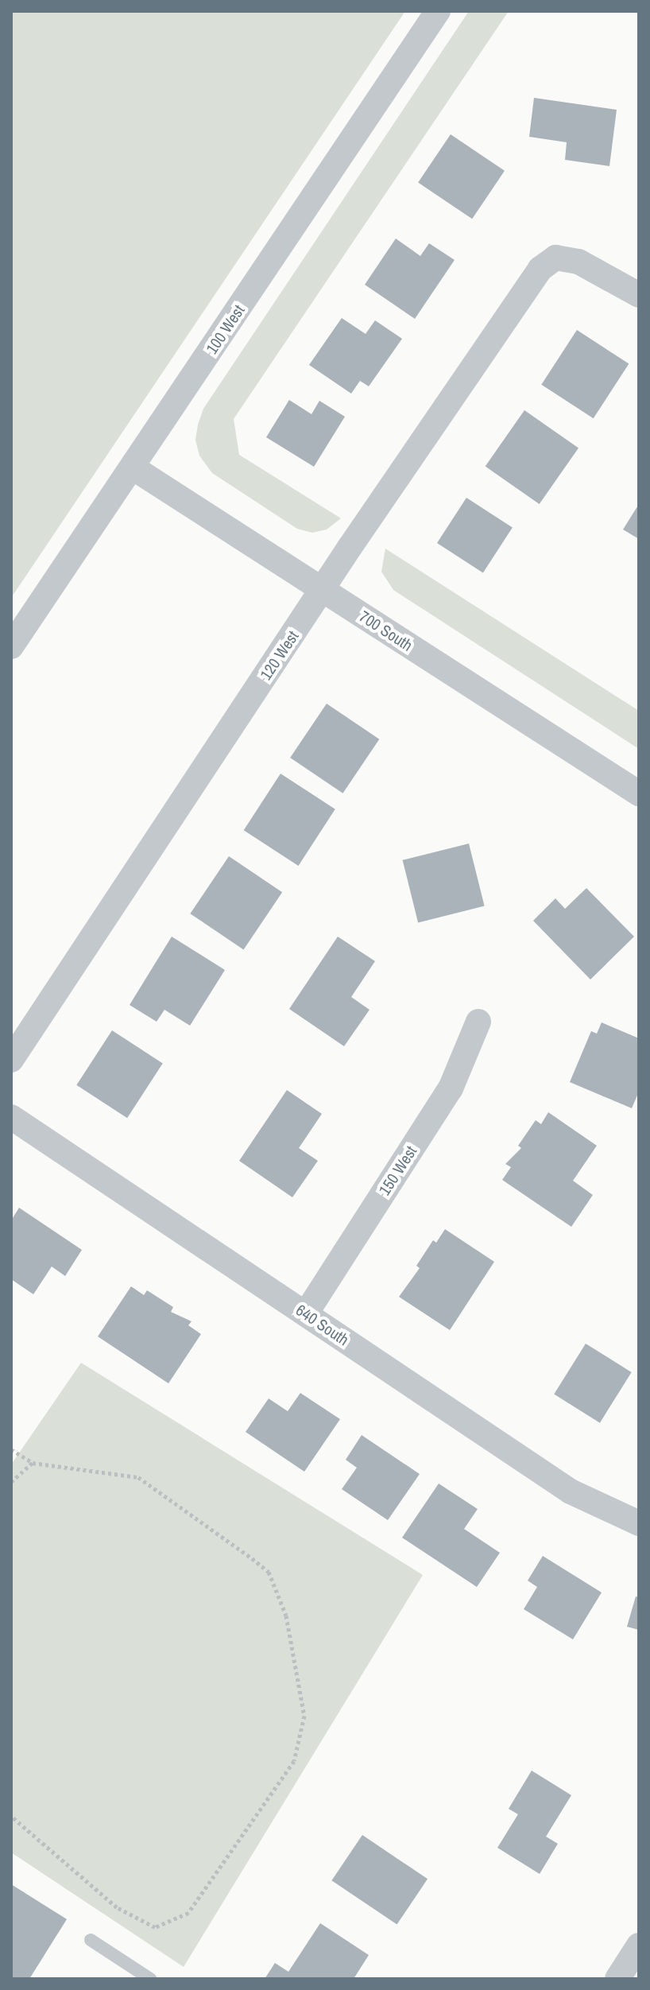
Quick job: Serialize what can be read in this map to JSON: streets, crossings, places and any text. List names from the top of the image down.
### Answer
{
  "streets": {
    "street": [
      "100 West",
      "700 South",
      "120 West",
      "150 West",
      "640 South"
    ]
  },
  "crossings": [
    ["100 West", "700 South"],
    ["700 South", "120 West"],
    ["150 West", "640 South"]
  ]
}
